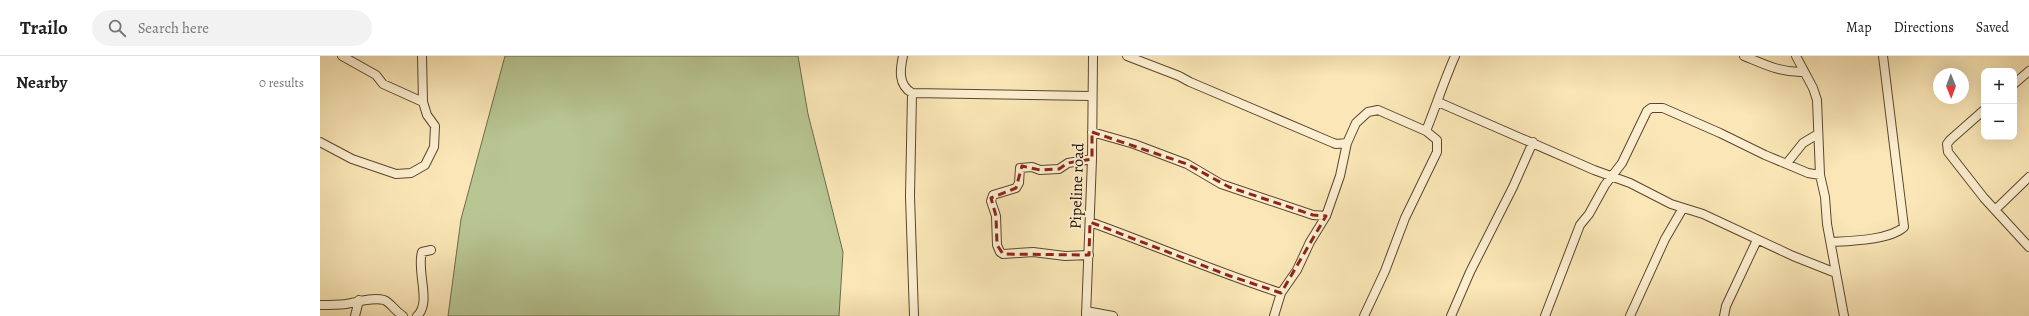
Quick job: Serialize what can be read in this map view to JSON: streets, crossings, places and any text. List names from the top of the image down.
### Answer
{
  "streets": {
    "street": ["Pipeline road"]
  },
  "north": "bottom",
  "page": {
    "header": "Trailo",
    "search": "Search here",
    "nav": ["Map", "Directions", "Saved"],
    "heading": ["Nearby", "0 results"],
    "map_buttons": ["+", "−"]
  }
}
